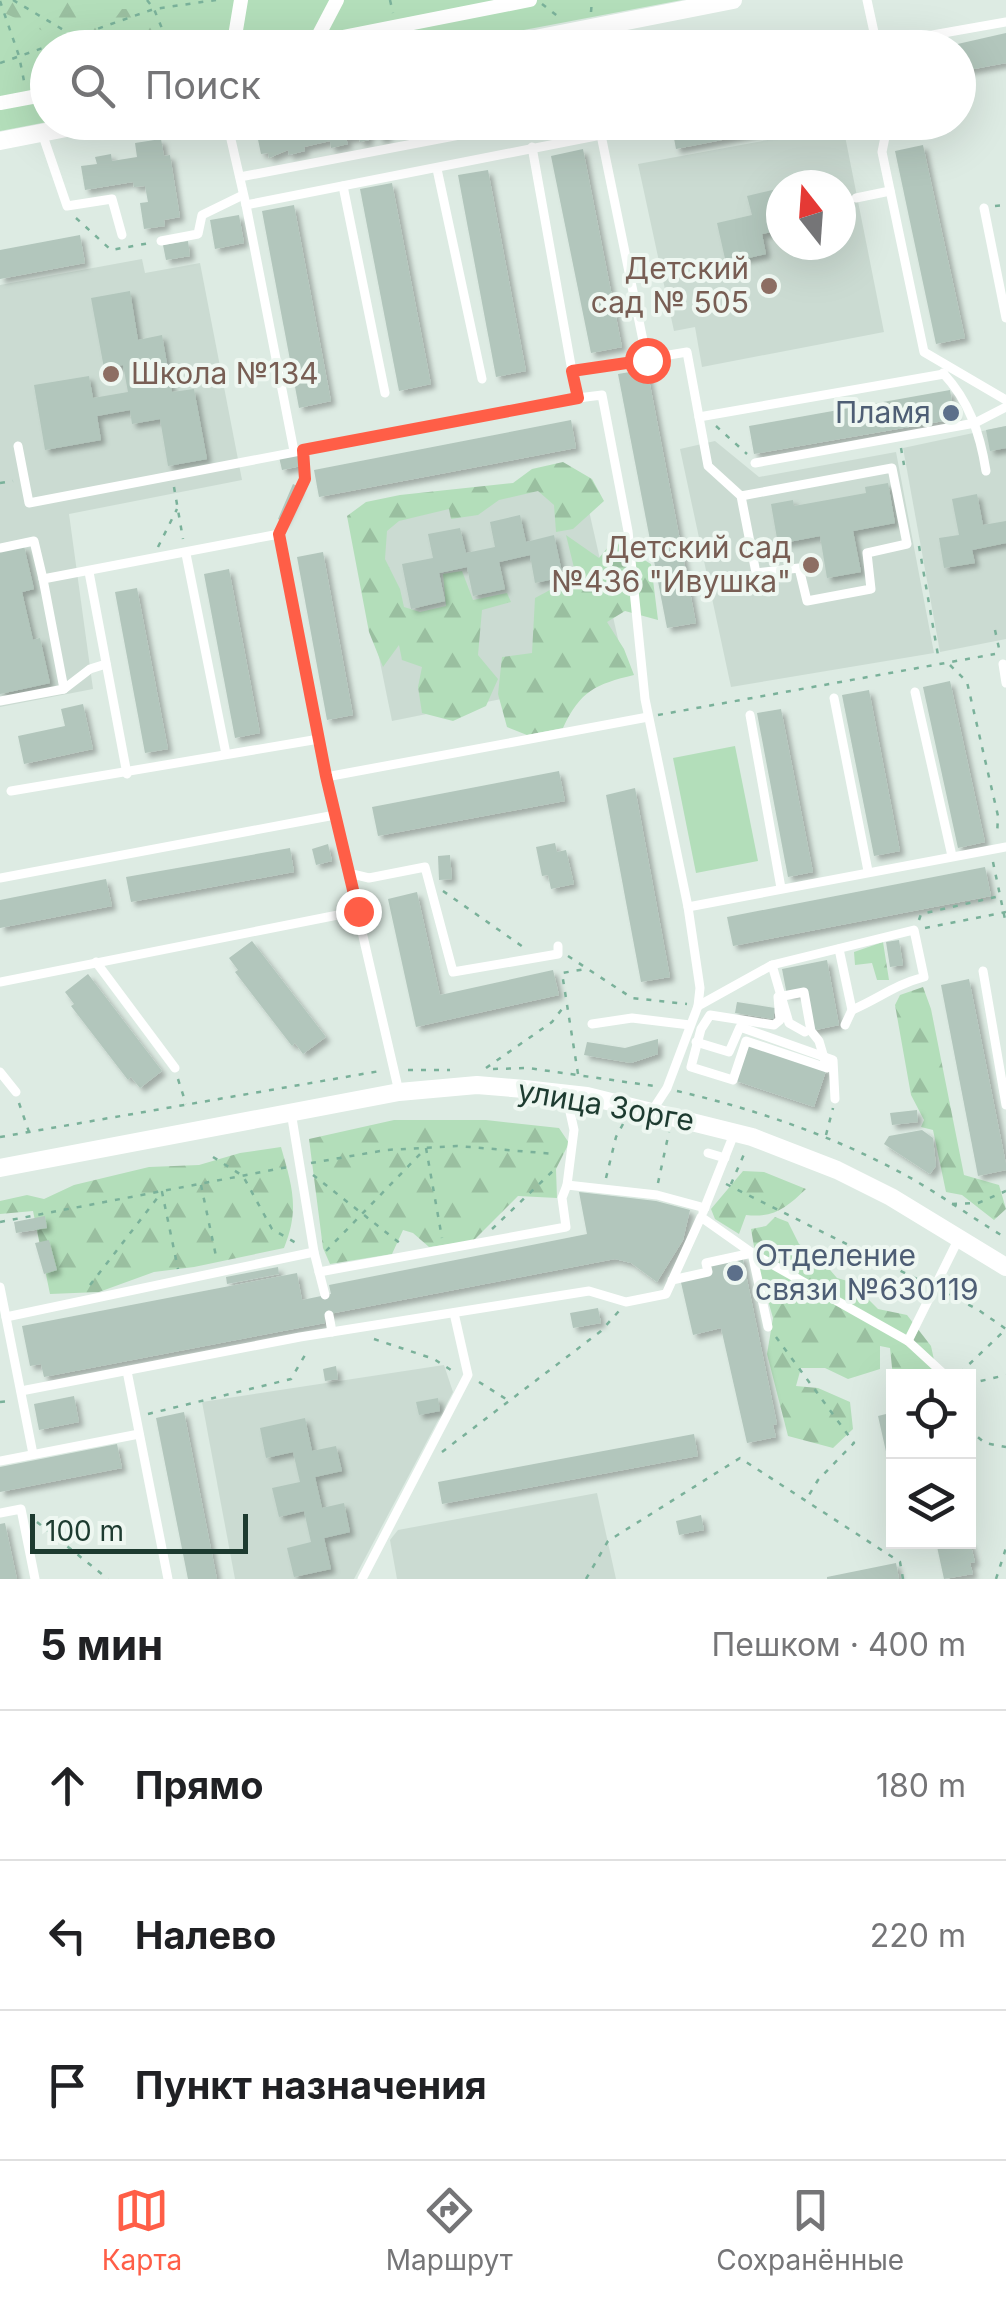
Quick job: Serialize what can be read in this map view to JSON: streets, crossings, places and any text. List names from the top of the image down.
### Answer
{
  "streets": {
    "street": ["улица Зорге"]
  },
  "places": [
    "Детский сад № 505",
    "Школа №134",
    "Пламя",
    "Детский сад №436 \"Ивушка\"",
    "Отделение связи №630119"
  ],
  "scale_bar": "100 m",
  "north": "top",
  "page": {
    "search": "Поиск",
    "scale": "100 m",
    "heading": ["5 мин", "Пешком · 400 m"],
    "list": [
      ["Прямо", "180 m"],
      ["Налево", "220 m"],
      "Пункт назначения"
    ],
    "nav": ["Карта", "Маршрут", "Сохранённые"]
  }
}
